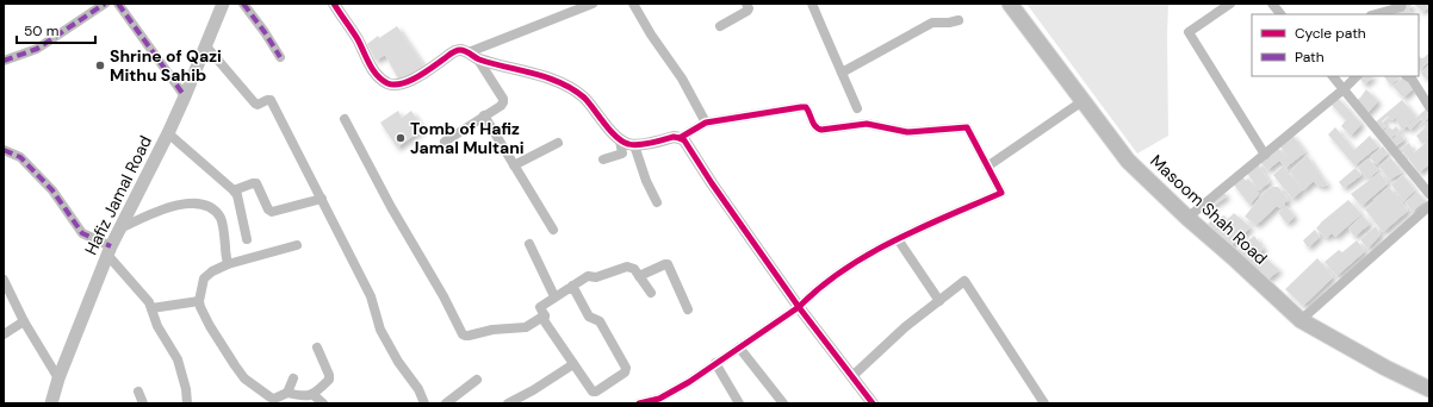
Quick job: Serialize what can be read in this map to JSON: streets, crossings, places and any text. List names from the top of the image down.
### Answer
{
  "streets": {
    "main road": ["Hafiz Jamal Road", "Masoom Shah Road"]
  },
  "places": ["Shrine of Qazi Mithu Sahib", "Tomb of Hafiz Jamal Multani"],
  "legend": ["Cycle path", "Path"],
  "scale_bar": "50 m"
}
